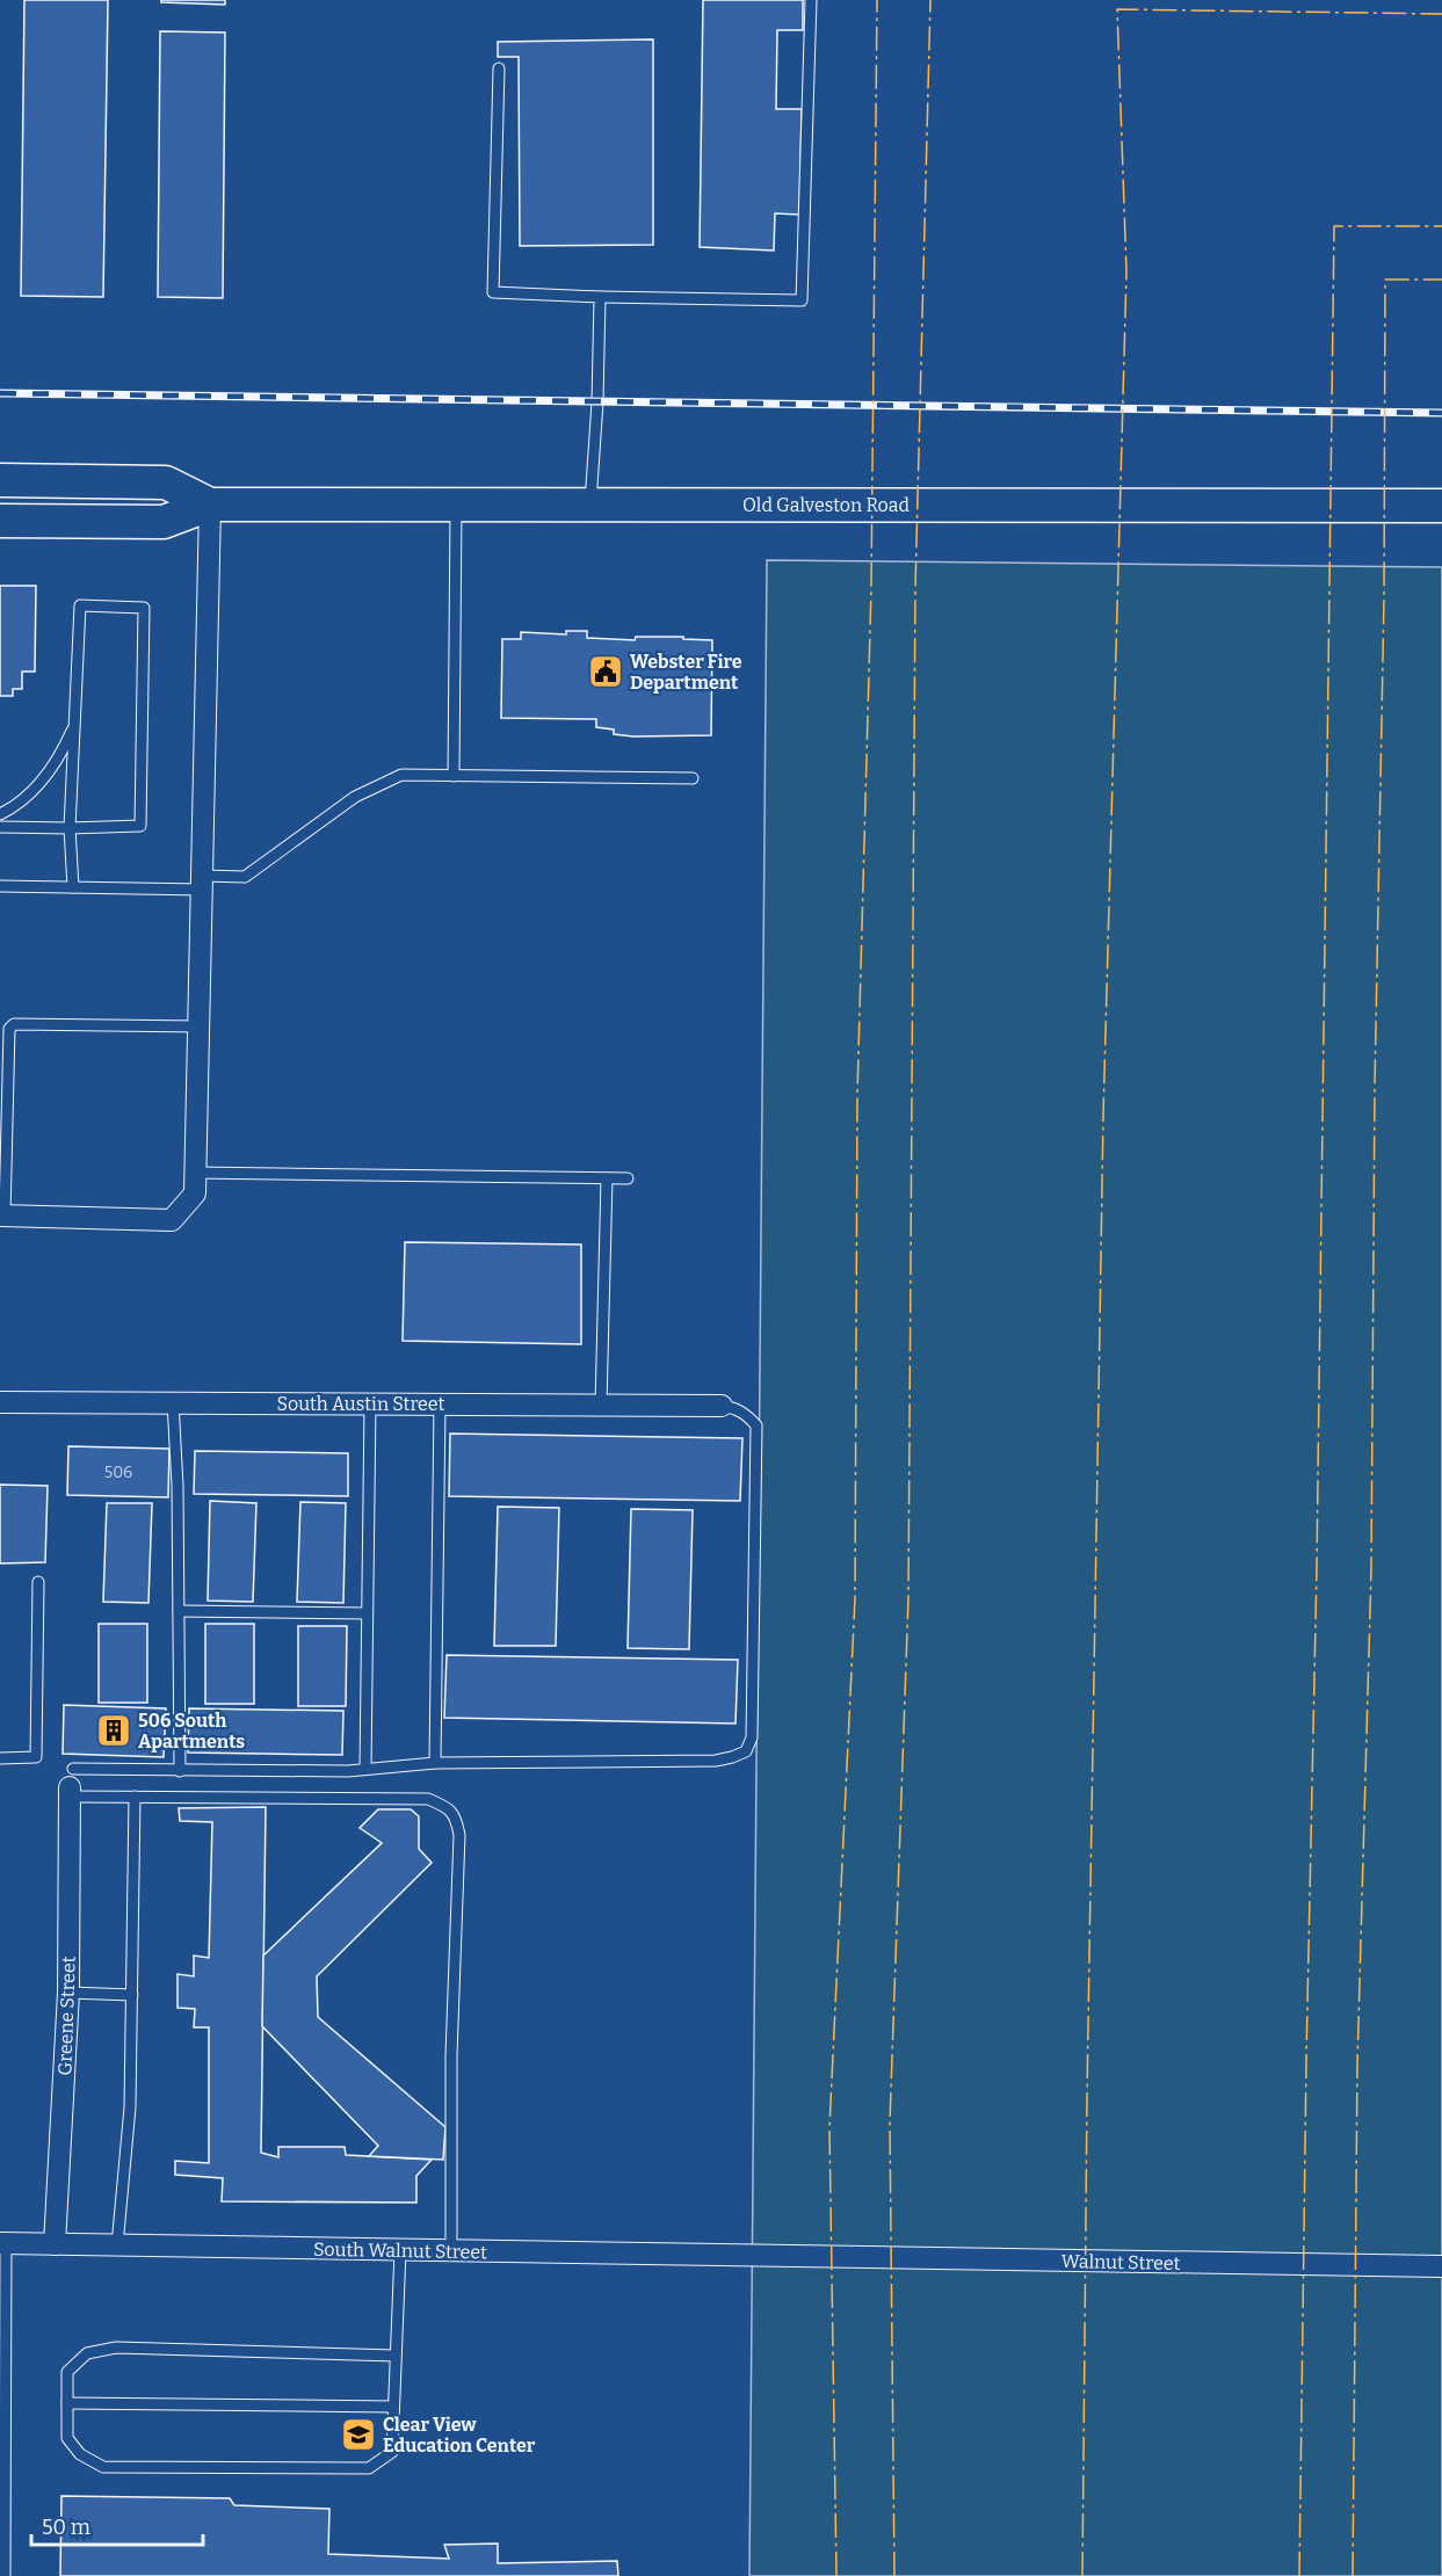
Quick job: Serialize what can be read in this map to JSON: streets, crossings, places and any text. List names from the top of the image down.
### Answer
{
  "streets": {
    "main road": ["Old Galveston Road"],
    "street": [
      "South Austin Street",
      "Greene Street",
      "South Walnut Street",
      "Walnut Street"
    ]
  },
  "crossings": [
    ["Greene Street", "South Walnut Street"],
    ["South Walnut Street", "Walnut Street"]
  ],
  "places": {
    "public building": ["Webster Fire Department"],
    "building": ["506 South Apartments"],
    "school or university": ["Clear View Education Center"]
  },
  "house_numbers": ["506"],
  "scale_bar": "50 m"
}
